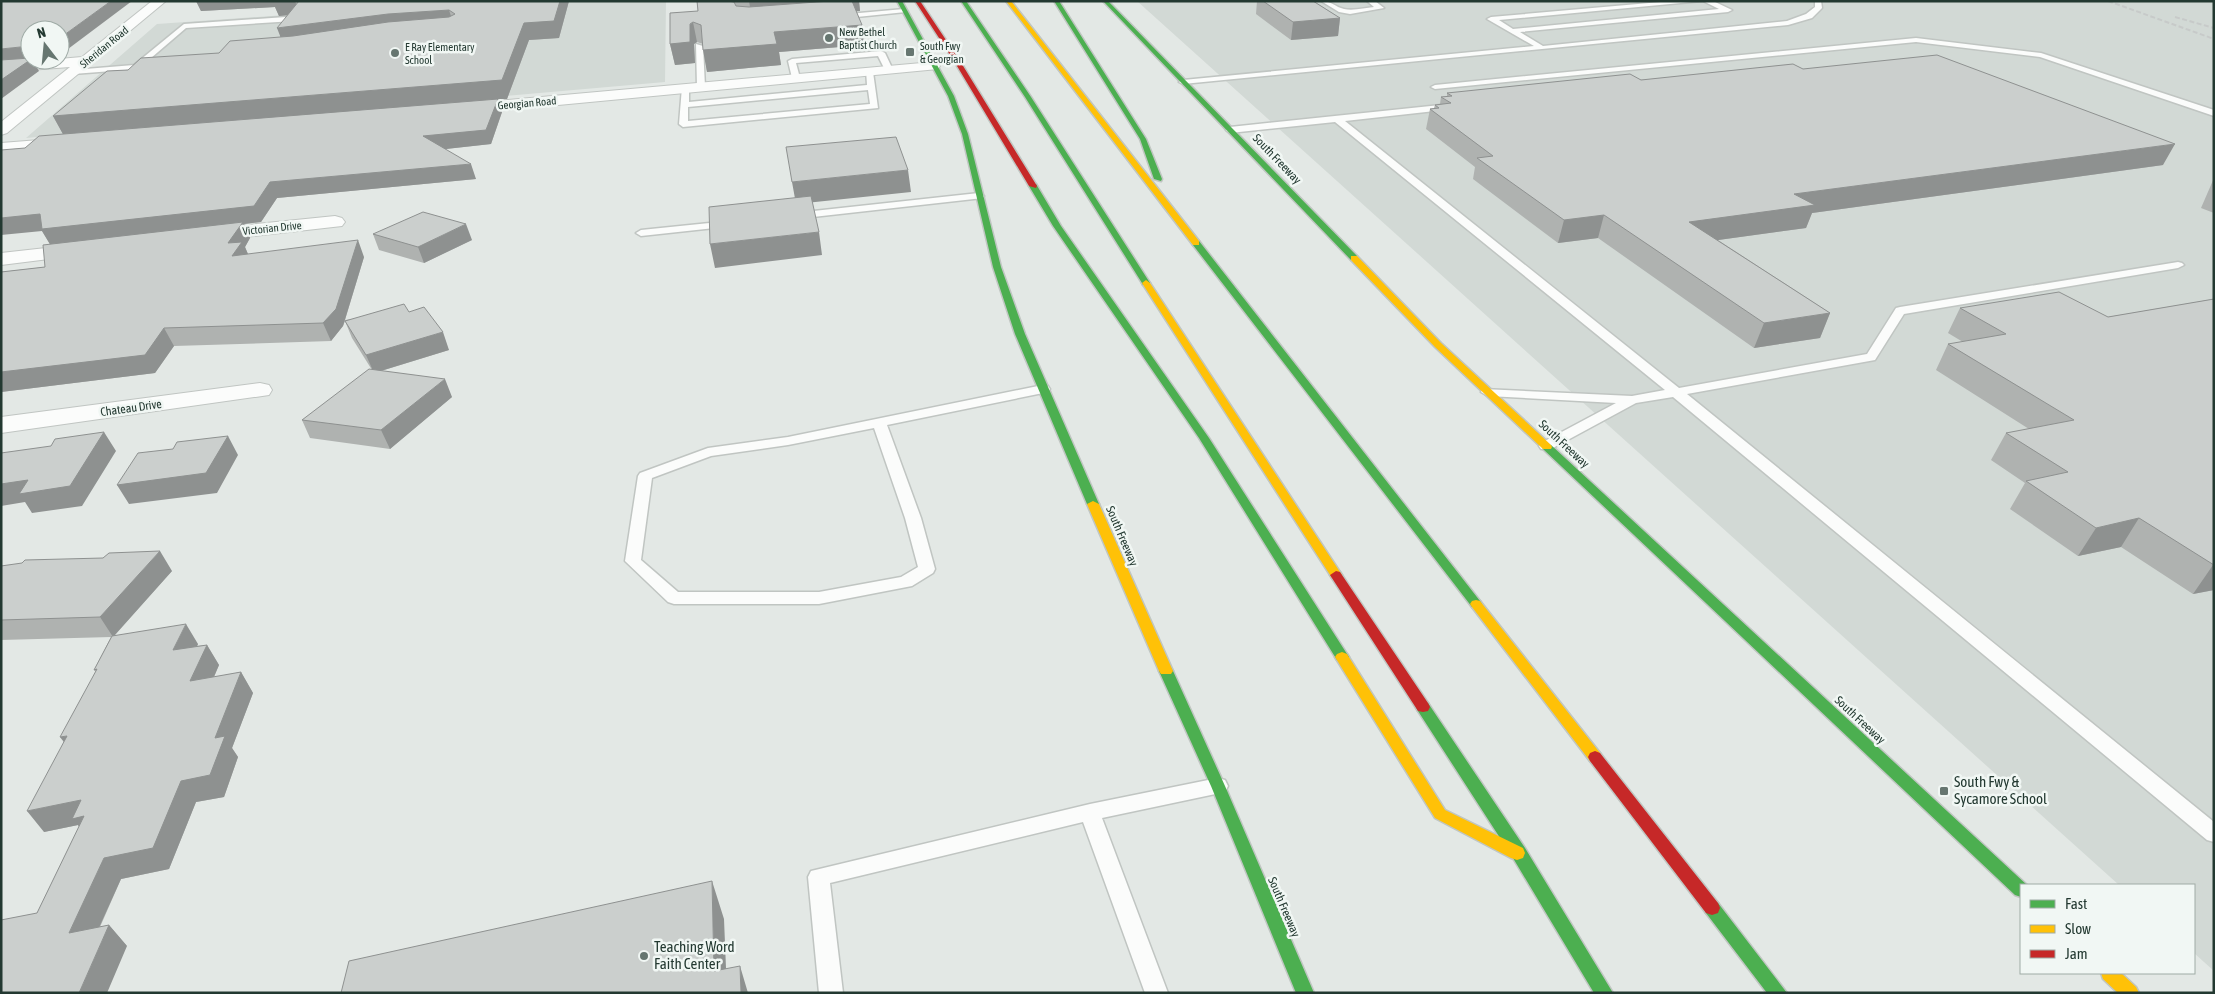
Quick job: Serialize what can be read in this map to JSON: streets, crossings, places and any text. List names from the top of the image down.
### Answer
{
  "streets": {
    "main road": ["South Freeway"],
    "street": [
      "Sheridan Road",
      "Georgian Road",
      "Victorian Drive",
      "Chateau Drive"
    ]
  },
  "crossings": [
    ["Georgian Road", "South Freeway"]
  ],
  "places": {
    "other": ["New Bethel Baptist Church", "E Ray Elementary School", "Teaching Word Faith Center"],
    "transit": ["South Fwy & Georgian", "South Fwy & Sycamore School"]
  },
  "legend": ["Fast", "Slow", "Jam"],
  "north": "top"
}
